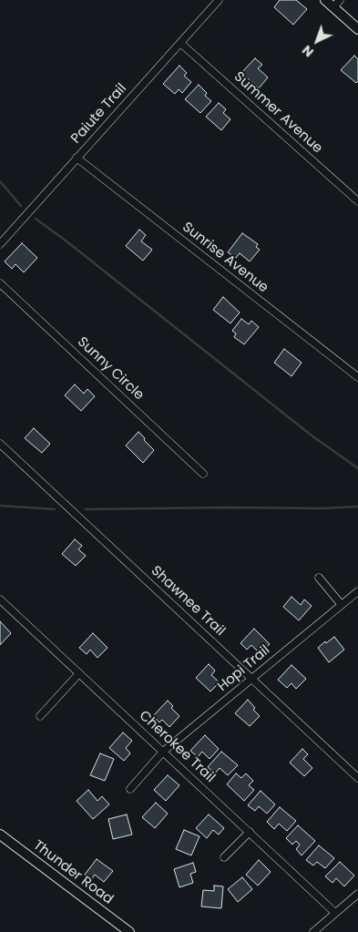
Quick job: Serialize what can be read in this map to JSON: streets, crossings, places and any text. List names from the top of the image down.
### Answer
{
  "streets": {
    "street": [
      "Summer Avenue",
      "Paiute Trail",
      "Sunrise Avenue",
      "Sunny Circle",
      "Shawnee Trail",
      "Hopi Trail",
      "Cherokee Trail",
      "Thunder Road"
    ]
  },
  "crossings": [
    ["Summer Avenue", "Paiute Trail"],
    ["Paiute Trail", "Sunrise Avenue"],
    ["Shawnee Trail", "Hopi Trail"],
    ["Hopi Trail", "Cherokee Trail"]
  ],
  "north": "bottom left"
}
